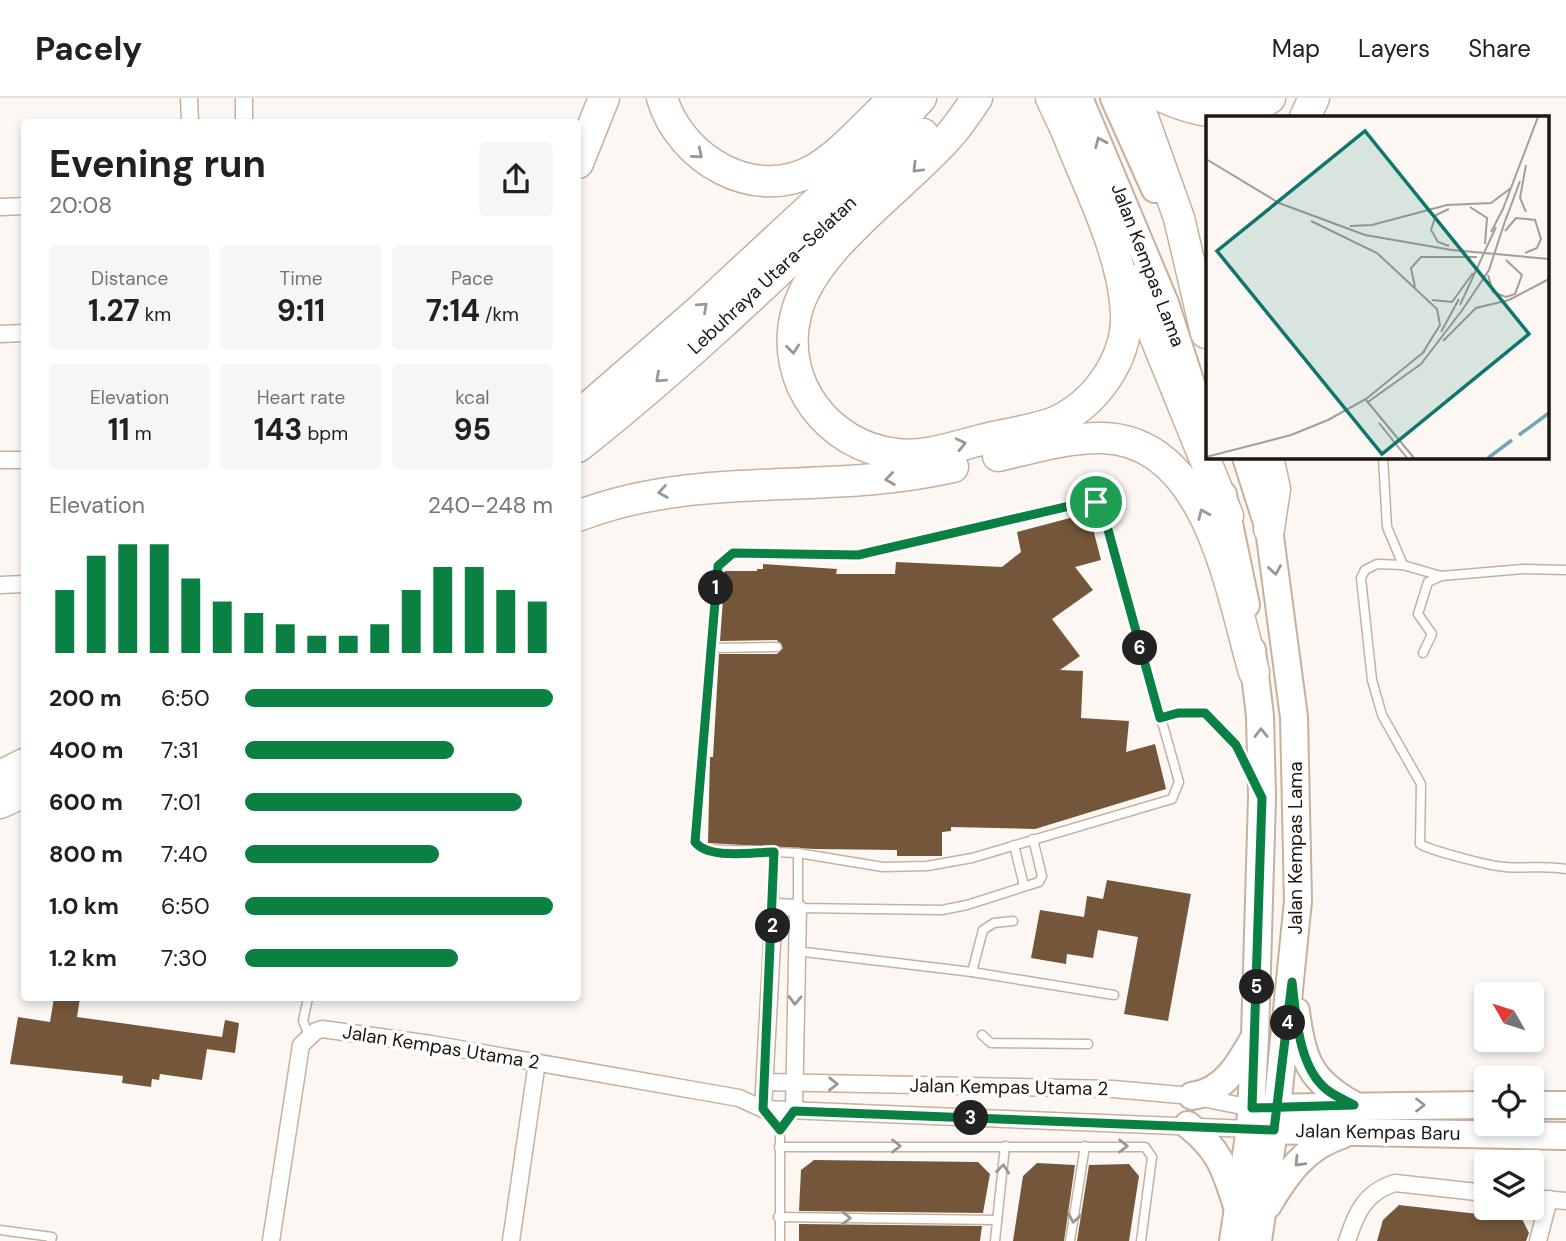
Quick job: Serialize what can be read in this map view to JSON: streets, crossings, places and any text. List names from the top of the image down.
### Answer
{
  "streets": {
    "highway": ["Lebuhraya Utara–Selatan"],
    "main road": ["Jalan Kempas Lama", "Jalan Kempas Baru"],
    "street": ["Jalan Kempas Utama 2"]
  },
  "crossings": [
    ["Jalan Kempas Lama", "Jalan Kempas Utama 2"],
    ["Jalan Kempas Lama", "Jalan Kempas Baru"],
    ["Jalan Kempas Utama 2", "Jalan Kempas Baru"]
  ],
  "north": "top left",
  "page": {
    "header": "Pacely",
    "nav": ["Map", "Layers", "Share"],
    "heading": ["Evening run", "20:08"],
    "stats": [
      ["Distance", "1.27 km"],
      ["Time", "9:11"],
      ["Pace", "7:14 /km"],
      ["Elevation", "11 m"],
      ["Heart rate", "143 bpm"],
      ["kcal", "95"]
    ],
    "chart": ["Elevation", "240–248 m"],
    "pins": [
      "1",
      "6",
      "2",
      "5",
      "4",
      "3"
    ],
    "list": [
      {
        "name": "200 m",
        "note": "6:50"
      },
      {
        "name": "400 m",
        "note": "7:31"
      },
      {
        "name": "600 m",
        "note": "7:01"
      },
      {
        "name": "800 m",
        "note": "7:40"
      },
      {
        "name": "1.0 km",
        "note": "6:50"
      },
      {
        "name": "1.2 km",
        "note": "7:30"
      }
    ]
  }
}
